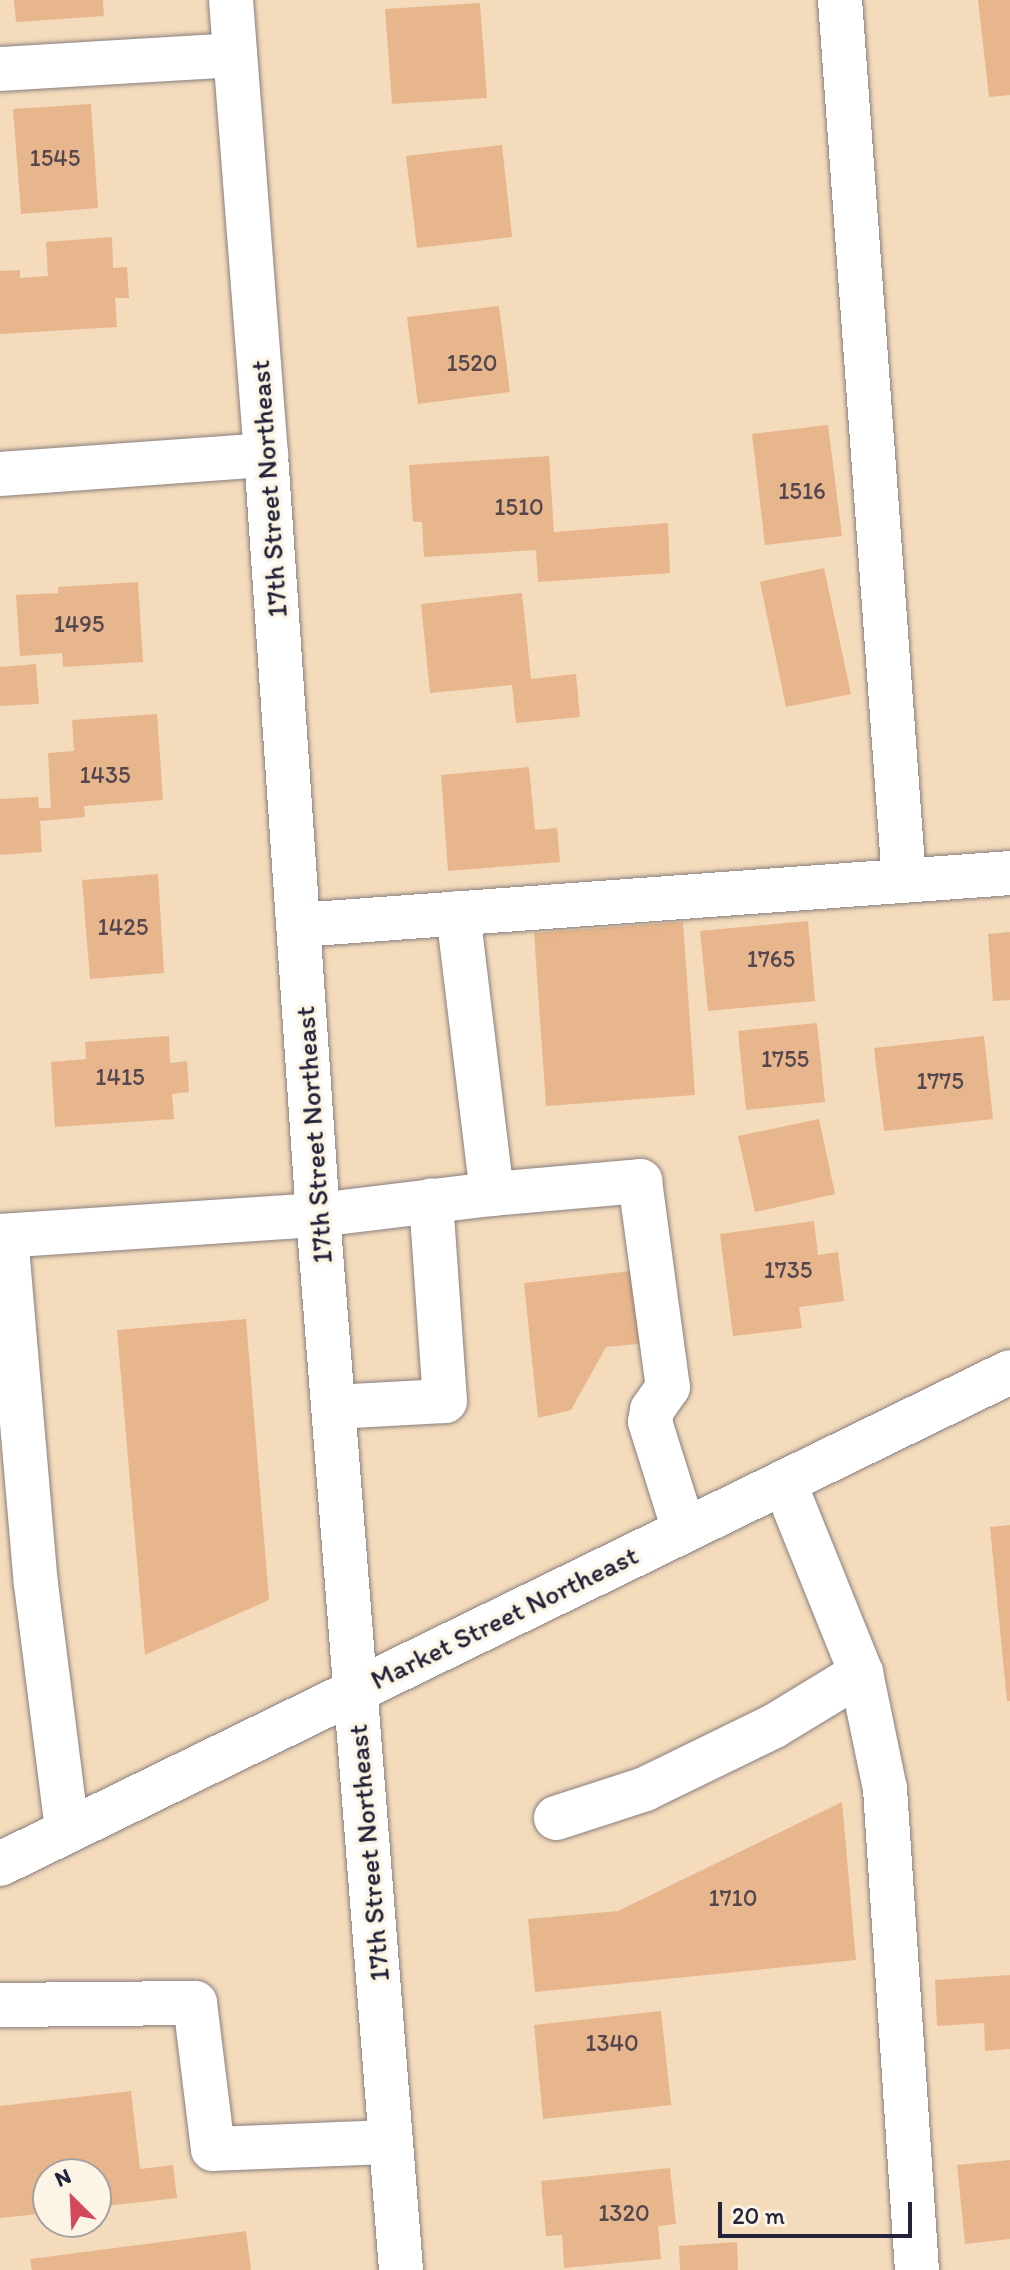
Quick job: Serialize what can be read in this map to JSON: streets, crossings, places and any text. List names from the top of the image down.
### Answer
{
  "streets": {
    "main road": ["17th Street Northeast", "Market Street Northeast"]
  },
  "crossings": [
    ["17th Street Northeast", "Market Street Northeast"]
  ],
  "house_numbers": [
    "1545",
    "1520",
    "1516",
    "1510",
    "1495",
    "1435",
    "1425",
    "1765",
    "1755",
    "1415",
    "1775",
    "1735",
    "1710",
    "1340",
    "1320"
  ],
  "scale_bar": "20 m",
  "north": "top left"
}
